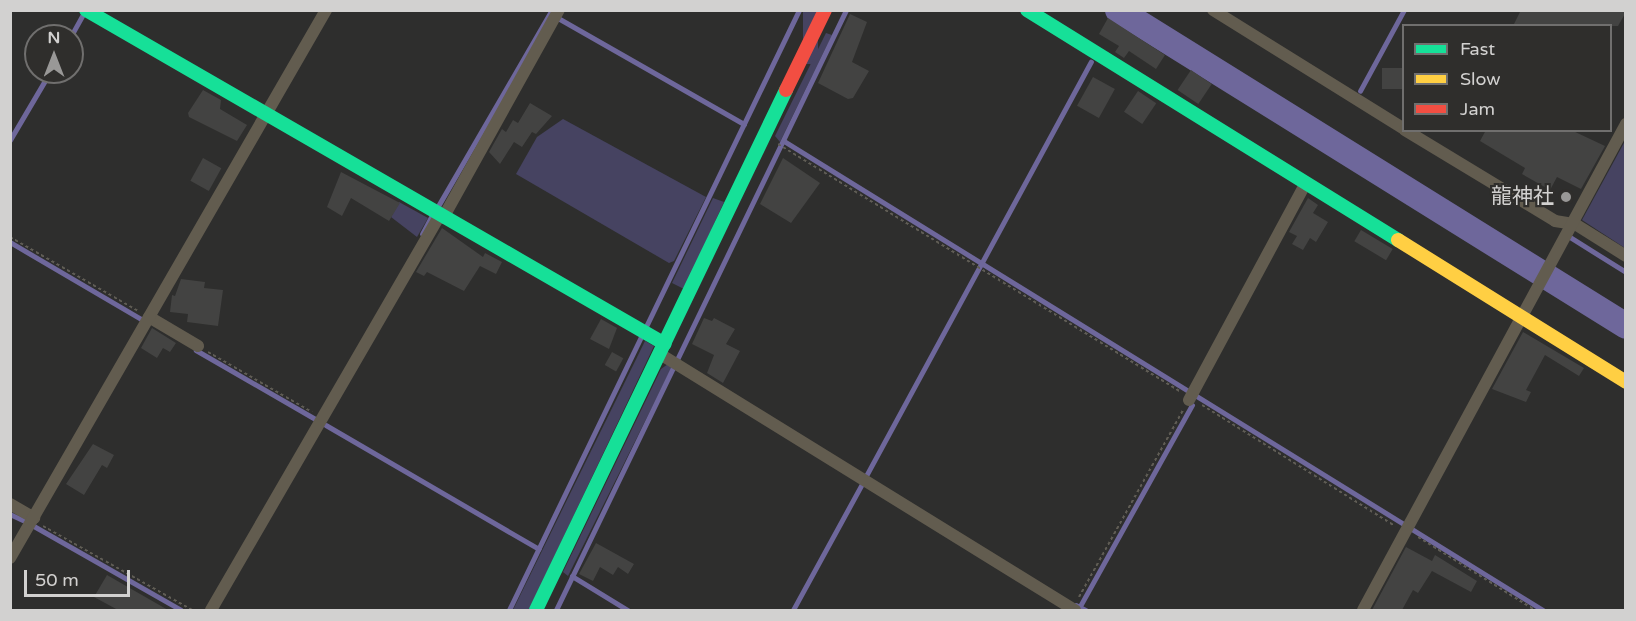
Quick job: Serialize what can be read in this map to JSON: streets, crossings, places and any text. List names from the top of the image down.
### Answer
{
  "places": ["龍神社"],
  "legend": ["Fast", "Slow", "Jam"],
  "scale_bar": "50 m",
  "north": "top"
}
